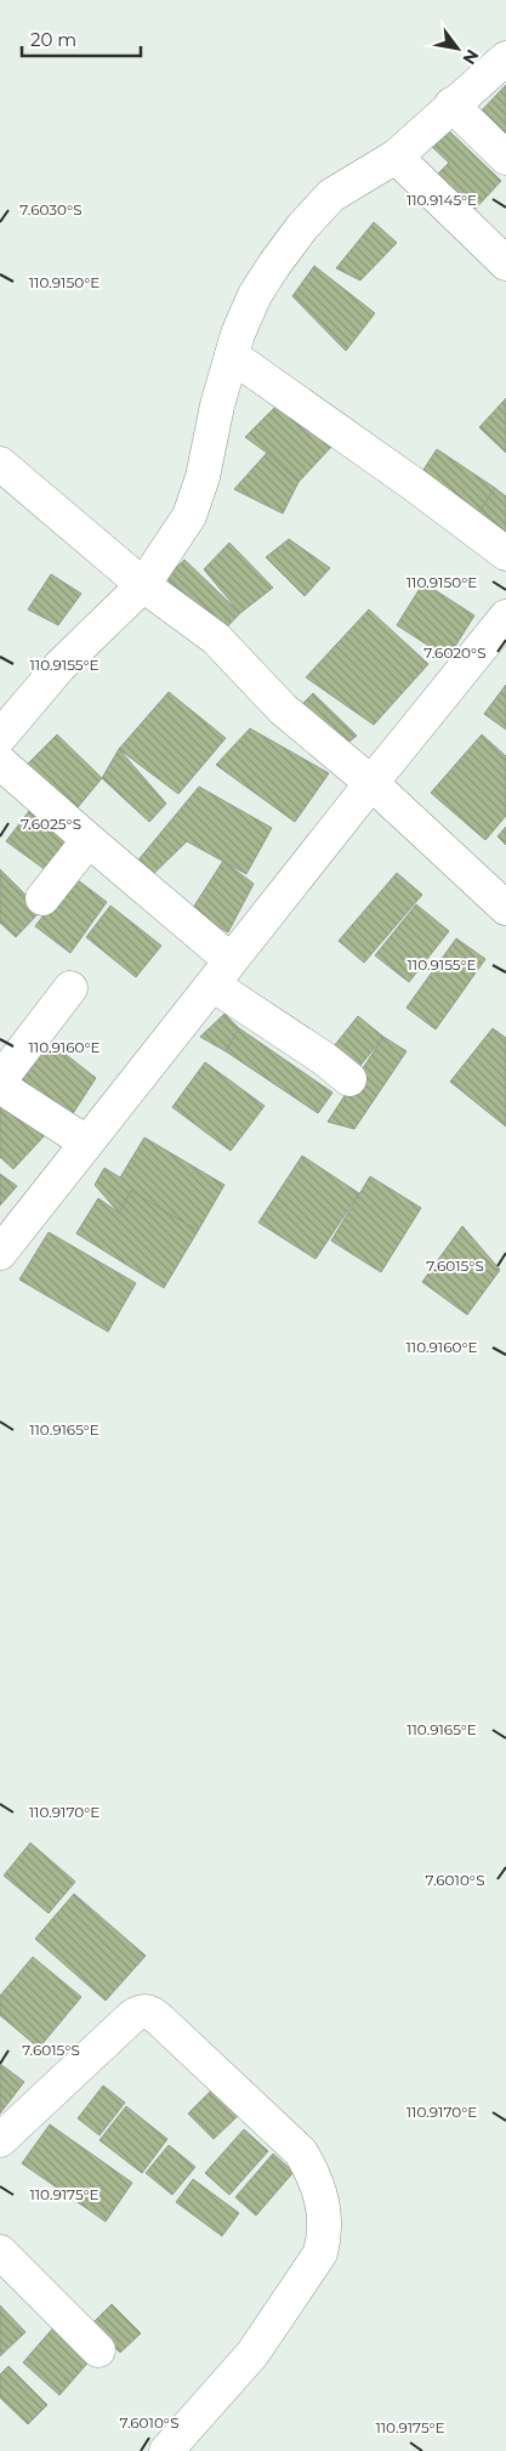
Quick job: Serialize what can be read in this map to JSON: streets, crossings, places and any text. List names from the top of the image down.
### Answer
{
  "scale_bar": "20 m",
  "north": "bottom right",
  "coordinates": [
    "110.9145°E",
    "7.6030°S",
    "110.9150°E",
    "7.6020°S",
    "110.9155°E",
    "7.6025°S",
    "110.9160°E",
    "7.6015°S",
    "110.9165°E",
    "110.9170°E",
    "7.6010°S",
    "110.9175°E"
  ]
}
